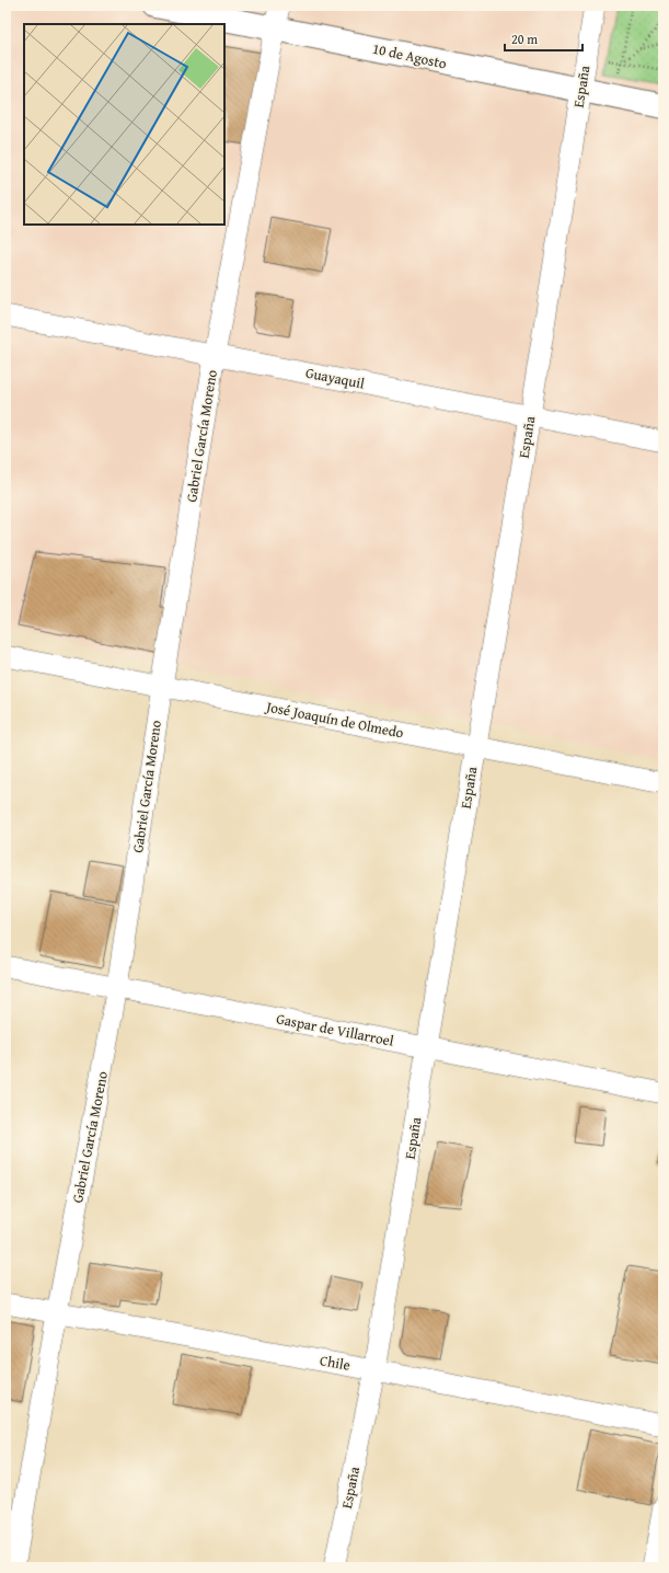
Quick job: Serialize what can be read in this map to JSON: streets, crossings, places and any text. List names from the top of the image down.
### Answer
{
  "streets": {
    "main road": ["10 de Agosto"],
    "street": [
      "España",
      "Guayaquil",
      "Gabriel García Moreno",
      "José Joaquín de Olmedo",
      "Gaspar de Villarroel",
      "Chile"
    ]
  },
  "crossings": [
    ["10 de Agosto", "España"],
    ["10 de Agosto", "Gabriel García Moreno"],
    ["España", "Guayaquil"],
    ["España", "José Joaquín de Olmedo"],
    ["España", "Gaspar de Villarroel"],
    ["España", "Chile"],
    ["Guayaquil", "Gabriel García Moreno"],
    ["Gabriel García Moreno", "José Joaquín de Olmedo"],
    ["Gabriel García Moreno", "Gaspar de Villarroel"],
    ["Gabriel García Moreno", "Chile"]
  ],
  "scale_bar": "20 m"
}
